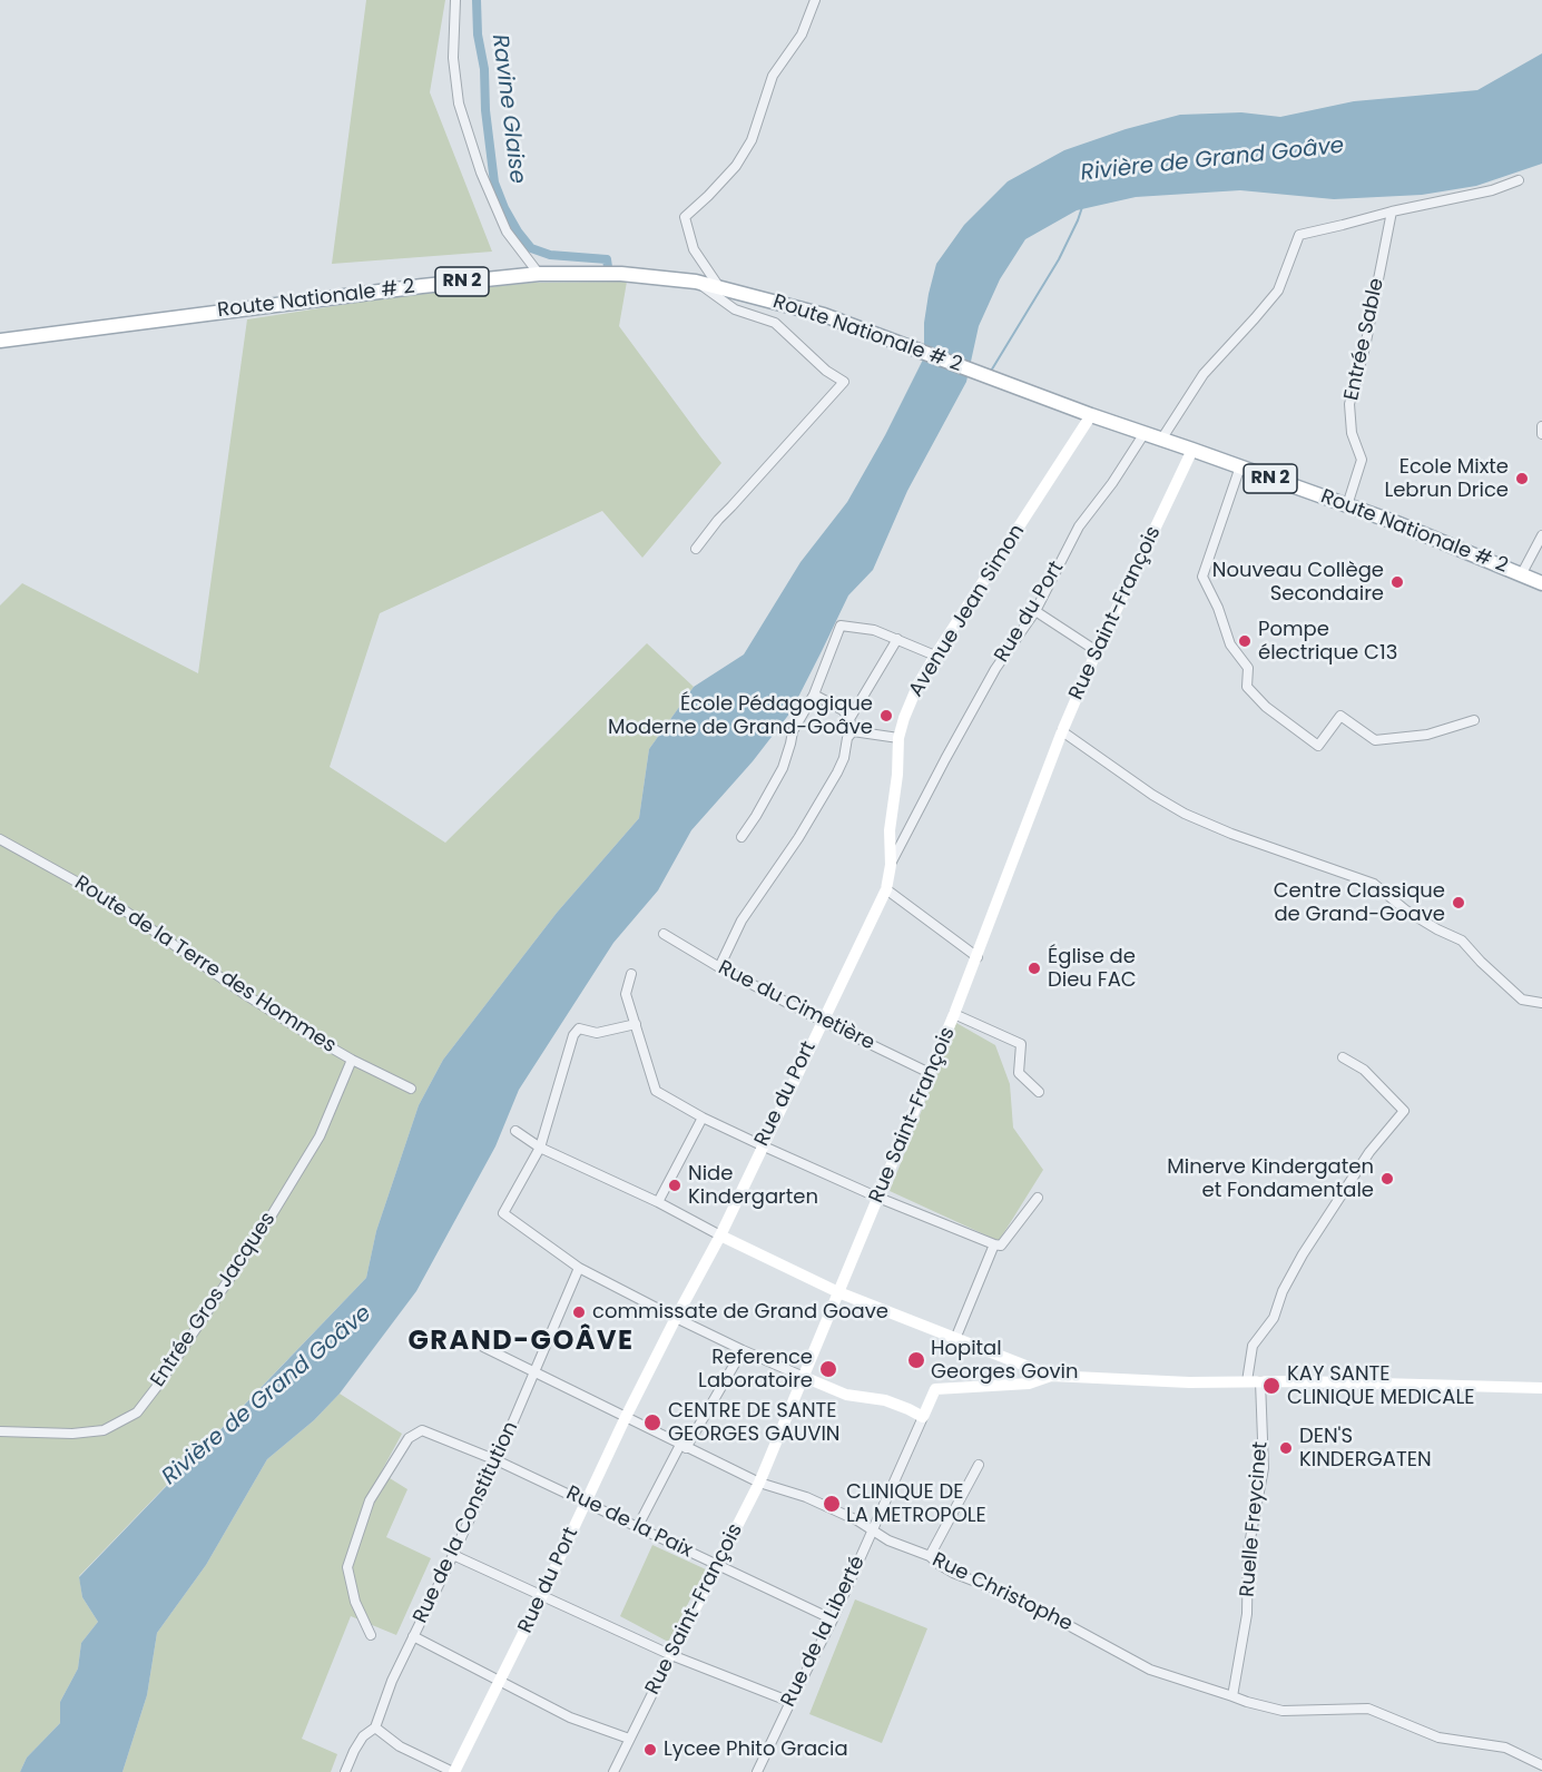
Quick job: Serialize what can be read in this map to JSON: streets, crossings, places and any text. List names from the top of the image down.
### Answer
{
  "streets": {
    "main road": ["RN 2", "Route Nationale # 2"],
    "street": [
      "Entrée Sable",
      "Avenue Jean Simon",
      "Rue du Port",
      "Rue Saint-François",
      "Route de la Terre des Hommes",
      "Rue du Cimetière",
      "Entrée Gros Jacques",
      "Ruelle Freycinet",
      "Rue de la Constitution",
      "Rue de la Paix",
      "Rue Christophe",
      "Rue de la Liberté"
    ]
  },
  "crossings": [
    ["Route Nationale # 2", "Entrée Sable"],
    ["Route Nationale # 2", "Avenue Jean Simon"],
    ["Route Nationale # 2", "Rue du Port"],
    ["Route Nationale # 2", "Rue Saint-François"],
    ["Avenue Jean Simon", "Rue du Port"],
    ["Rue du Port", "Rue du Cimetière"],
    ["Rue du Port", "Rue de la Paix"],
    ["Rue du Port", "Rue Christophe"],
    ["Rue Saint-François", "Rue du Cimetière"],
    ["Rue Saint-François", "Rue de la Paix"],
    ["Rue Saint-François", "Rue Christophe"],
    ["Route de la Terre des Hommes", "Entrée Gros Jacques"],
    ["Ruelle Freycinet", "Rue Christophe"],
    ["Rue de la Constitution", "Rue de la Paix"],
    ["Rue de la Constitution", "Rue Christophe"],
    ["Rue de la Paix", "Rue de la Liberté"],
    ["Rue Christophe", "Rue de la Liberté"]
  ],
  "districts": ["GRAND-GOÂVE"],
  "water": ["Ravine Glaise", "Rivière de Grand Goâve"],
  "places": [
    "Ecole Mixte Lebrun Drice",
    "Nouveau Collège Secondaire",
    "Pompe électrique C13",
    "École Pédagogique Moderne de Grand-Goâve",
    "Centre Classique de Grand-Goave",
    "Église de Dieu FAC",
    "Minerve Kindergaten et Fondamentale",
    "Nide Kindergarten",
    "commissate de Grand Goave",
    "Hopital Georges Govin",
    "Reference Laboratoire",
    "KAY SANTE CLINIQUE MEDICALE",
    "CENTRE DE SANTE GEORGES GAUVIN",
    "DEN'S KINDERGATEN",
    "CLINIQUE DE LA METROPOLE",
    "Lycee Phito Gracia"
  ]
}
